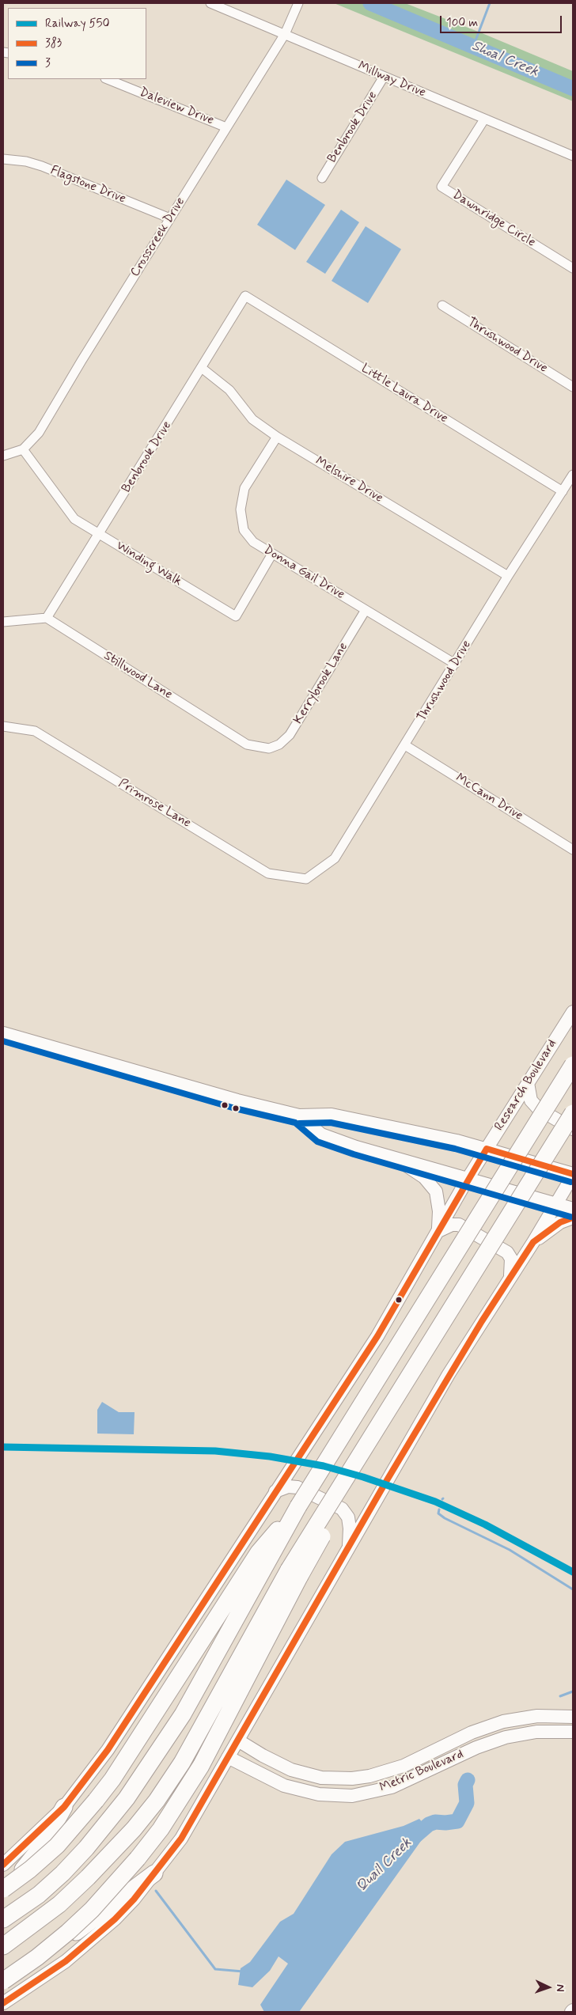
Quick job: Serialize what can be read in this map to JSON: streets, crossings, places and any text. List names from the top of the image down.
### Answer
{
  "streets": {
    "main road": ["Research Boulevard", "Metric Boulevard"],
    "street": [
      "Millway Drive",
      "Daleview Drive",
      "Benbrook Drive",
      "Flagstone Drive",
      "Dawnridge Circle",
      "Crosscreek Drive",
      "Thrushwood Drive",
      "Little Laura Drive",
      "Melshire Drive",
      "Winding Walk",
      "Donna Gail Drive",
      "Stillwood Lane",
      "Kerrybrook Lane",
      "McCann Drive",
      "Primrose Lane"
    ]
  },
  "crossings": [
    ["Millway Drive", "Benbrook Drive"],
    ["Millway Drive", "Dawnridge Circle"],
    ["Millway Drive", "Crosscreek Drive"],
    ["Daleview Drive", "Crosscreek Drive"],
    ["Benbrook Drive", "Little Laura Drive"],
    ["Benbrook Drive", "Melshire Drive"],
    ["Benbrook Drive", "Winding Walk"],
    ["Benbrook Drive", "Stillwood Lane"],
    ["Flagstone Drive", "Crosscreek Drive"],
    ["Crosscreek Drive", "Winding Walk"],
    ["Thrushwood Drive", "Little Laura Drive"],
    ["Thrushwood Drive", "Melshire Drive"],
    ["Thrushwood Drive", "Donna Gail Drive"],
    ["Thrushwood Drive", "McCann Drive"],
    ["Thrushwood Drive", "Primrose Lane"],
    ["Melshire Drive", "Donna Gail Drive"],
    ["Winding Walk", "Donna Gail Drive"],
    ["Donna Gail Drive", "Kerrybrook Lane"],
    ["Stillwood Lane", "Kerrybrook Lane"]
  ],
  "water": ["Shoal Creek", "Quail Creek"],
  "lines": ["transit line 3", "transit line 383", "rail line 550"],
  "legend": ["Railway 550", "383", "3"],
  "scale_bar": "100 m",
  "north": "right"
}
